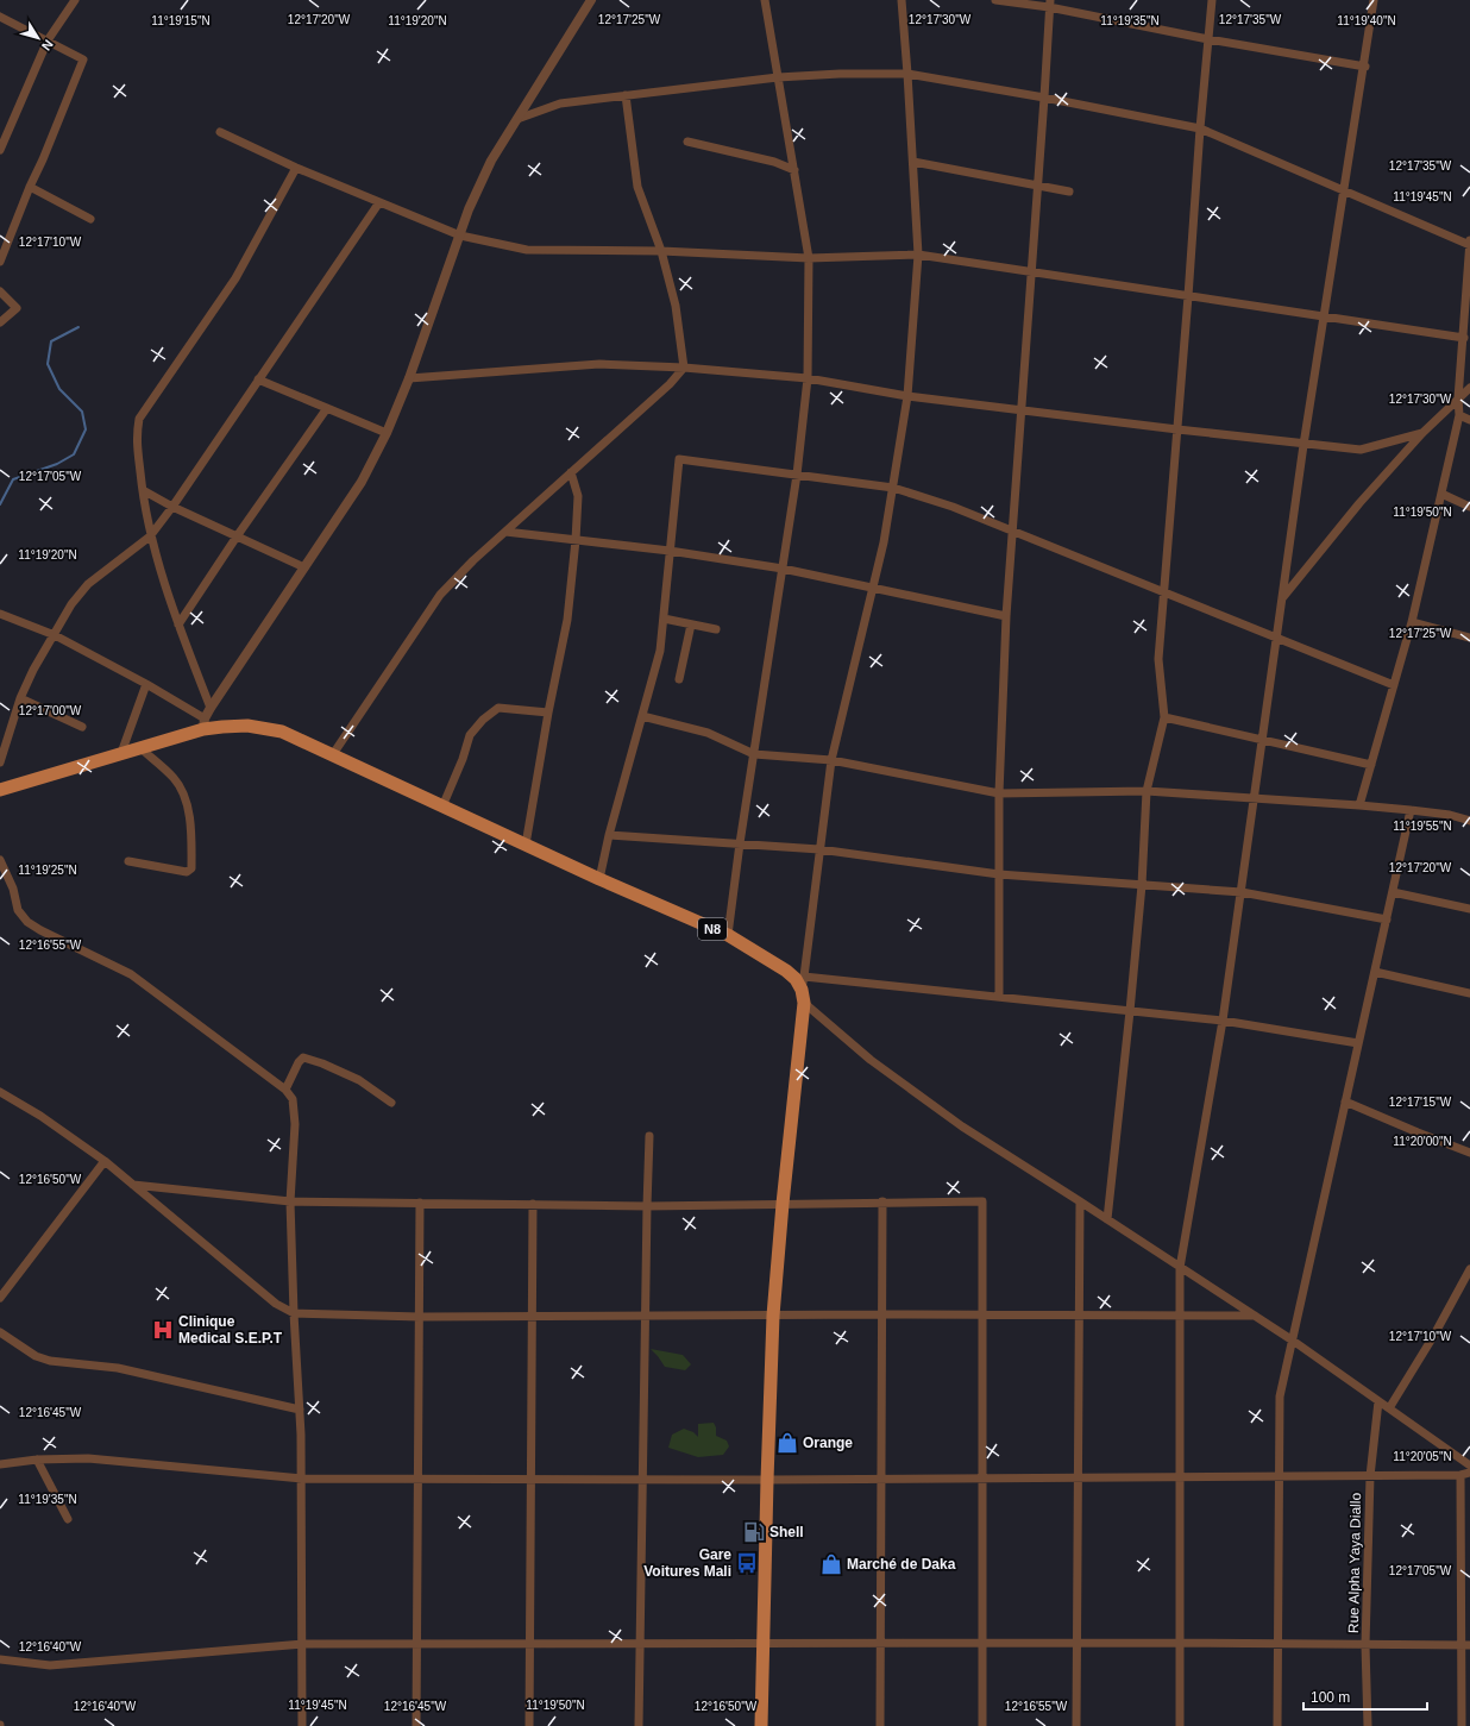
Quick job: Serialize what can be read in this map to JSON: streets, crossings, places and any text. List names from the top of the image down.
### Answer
{
  "streets": {
    "main road": ["N8"],
    "street": ["Rue Alpha Yaya Diallo"]
  },
  "places": {
    "hospital": ["Clinique Medical S.E.P.T"],
    "shop": ["Orange", "Marché de Daka"],
    "fuel station": ["Shell"],
    "bus stop": ["Gare Voitures Mali"]
  },
  "scale_bar": "100 m",
  "north": "bottom right",
  "coordinates": [
    "12°17'20\"W",
    "12°17'25\"W",
    "12°17'30\"W",
    "12°17'35\"W",
    "11°19'15\"N",
    "11°19'20\"N",
    "11°19'35\"N",
    "11°19'40\"N",
    "11°19'45\"N",
    "12°17'10\"W",
    "12°17'05\"W",
    "11°19'50\"N",
    "12°17'00\"W",
    "11°19'55\"N",
    "11°19'25\"N",
    "12°16'55\"W",
    "12°17'15\"W",
    "11°20'00\"N",
    "12°16'50\"W",
    "12°16'45\"W",
    "11°20'05\"N",
    "12°16'40\"W"
  ]
}
